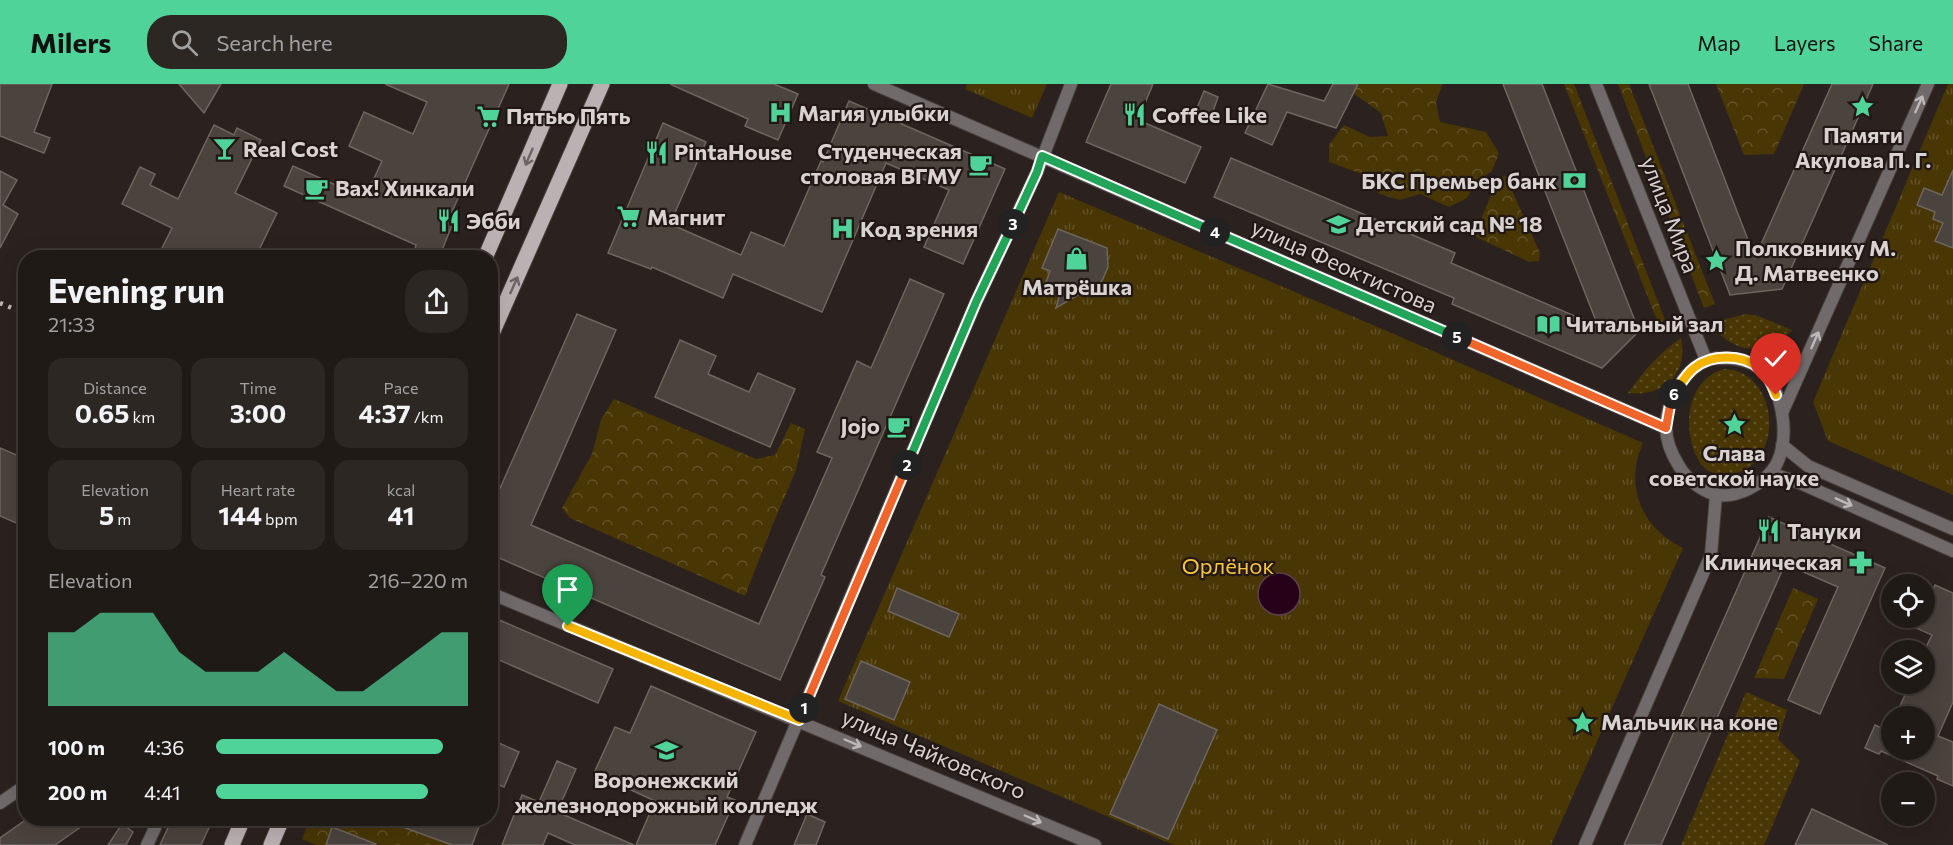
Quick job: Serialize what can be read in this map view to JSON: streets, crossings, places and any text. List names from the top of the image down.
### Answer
{
  "streets": {
    "street": ["улица Мира", "улица Феоктистова", "улица Чайковского"]
  },
  "crossings": [
    ["улица Мира", "улица Феоктистова"]
  ],
  "one_way": ["улица Чайковского"],
  "parks": ["Орлёнок"],
  "places": {
    "place": [
      "Памяти Акулова П. Г.",
      "Полковнику М. Д. Матвеенко",
      "Слава советской науке",
      "Мальчик на коне"
    ],
    "hospital": ["Магия улыбки", "Код зрения"],
    "restaurant": [
      "Coffee Like",
      "PintaHouse",
      "Эбби",
      "Тануки"
    ],
    "supermarket": ["Пятью Пять", "Магнит"],
    "bar": ["Real Cost"],
    "cafe": ["Студенческая столовая ВГМУ", "Вах! Хинкали", "Jojo"],
    "bank": ["БКС Премьер банк"],
    "school or university": ["Детский сад № 18", "Воронежский железнодорожный колледж"],
    "shop": ["Матрёшка"],
    "library": ["Читальный зал"],
    "pharmacy": ["Клиническая"]
  },
  "page": {
    "header": "Milers",
    "search": "Search here",
    "nav": ["Map", "Layers", "Share"],
    "pins": [
      "3",
      "4",
      "5",
      "6",
      "2",
      "1"
    ],
    "heading": ["Evening run", "21:33"],
    "stats": [
      ["Distance", "0.65 km"],
      ["Time", "3:00"],
      ["Pace", "4:37 /km"],
      ["Elevation", "5 m"],
      ["Heart rate", "144 bpm"],
      ["kcal", "41"]
    ],
    "chart": ["Elevation", "216–220 m"],
    "map_buttons": ["+", "−"],
    "list": [
      {
        "name": "100 m",
        "note": "4:36"
      },
      {
        "name": "200 m",
        "note": "4:41"
      }
    ]
  }
}
